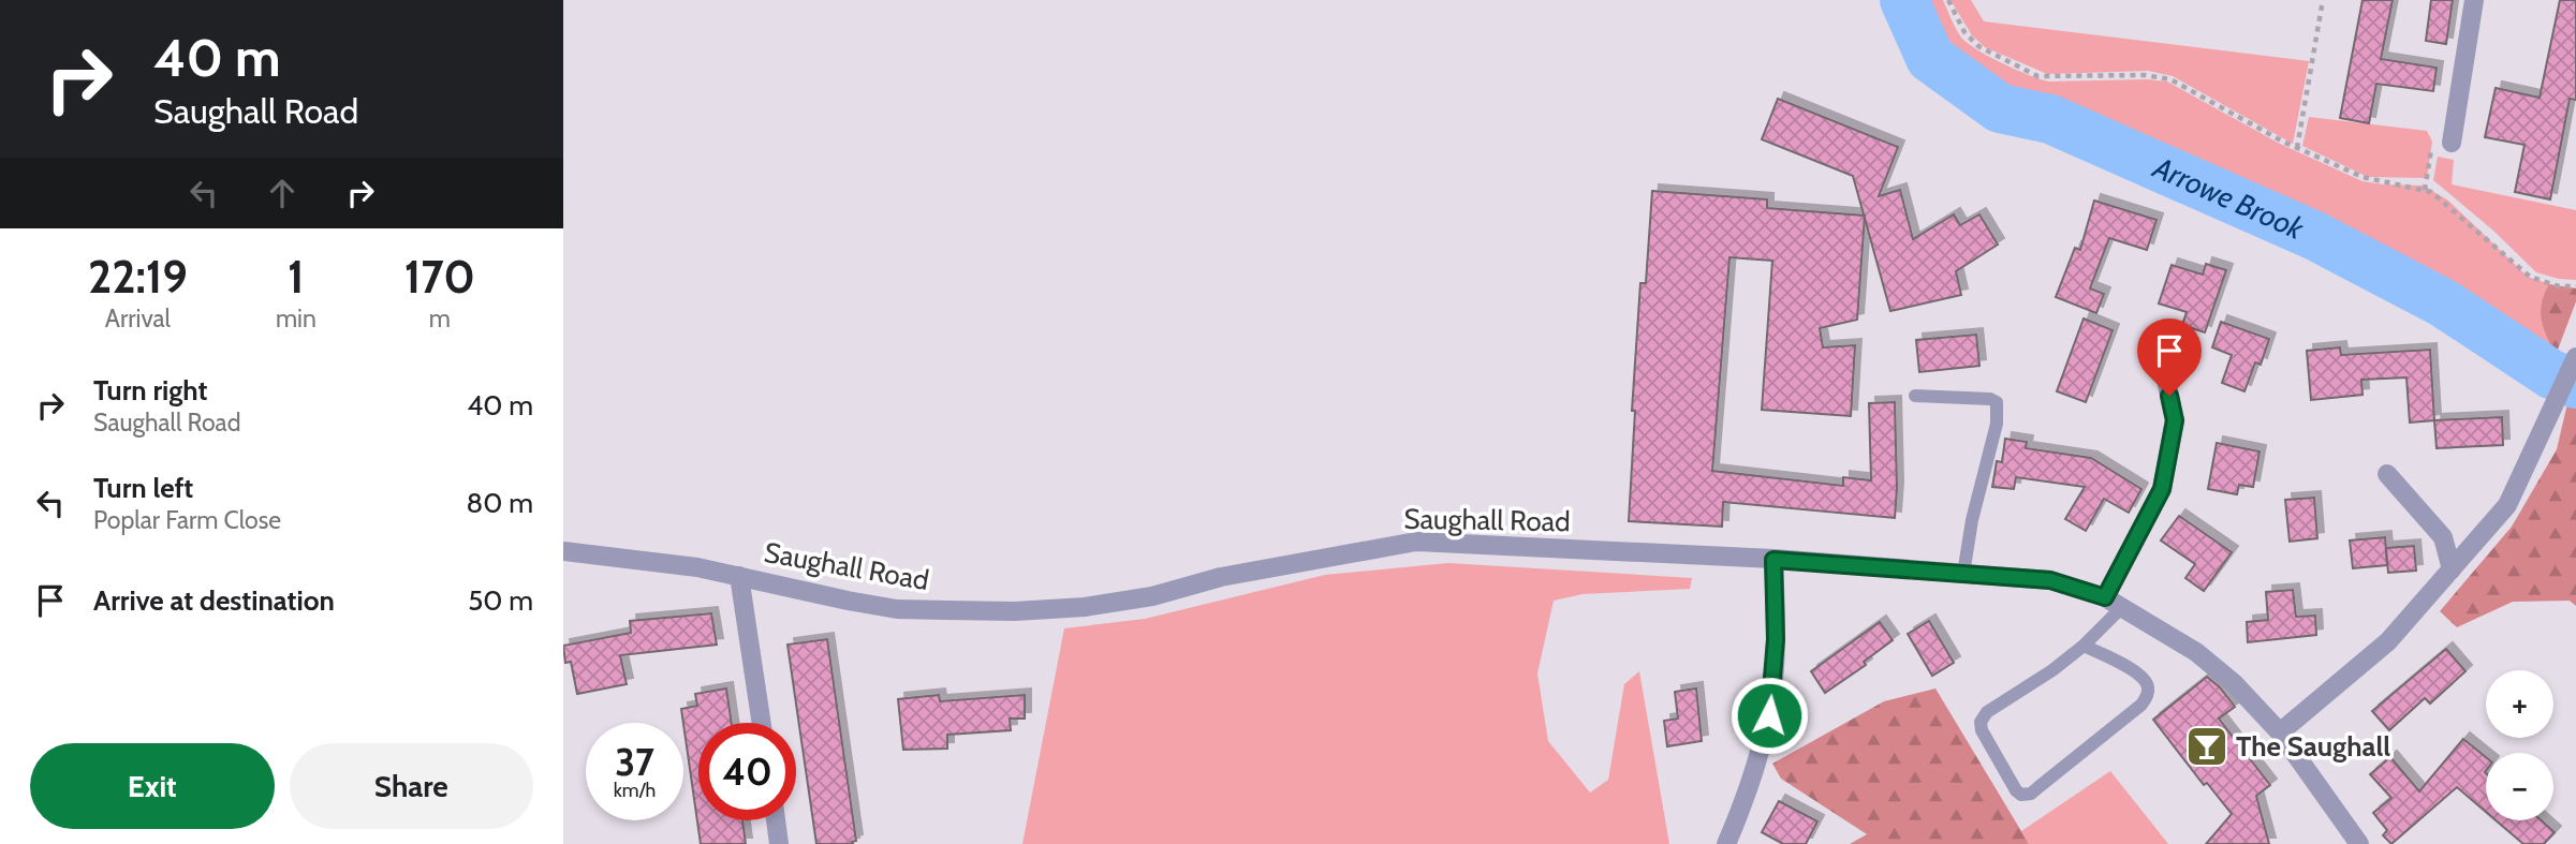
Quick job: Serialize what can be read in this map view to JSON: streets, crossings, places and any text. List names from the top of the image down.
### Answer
{
  "streets": {
    "street": ["Saughall Road"]
  },
  "water": ["Arrowe Brook"],
  "places": {
    "bar": ["The Saughall"]
  },
  "page": {
    "turn": ["40 m", "Saughall Road"],
    "eta": [
      "22:19",
      "Arrival",
      "1",
      "min",
      "170",
      "m"
    ],
    "list": [
      {
        "name": "Turn right",
        "note": "Saughall Road",
        "value": "40 m"
      },
      {
        "name": "Turn left",
        "note": "Poplar Farm Close",
        "value": "80 m"
      },
      {
        "name": "Arrive at destination",
        "value": "50 m"
      }
    ],
    "map_buttons": ["+", "−"],
    "speed": "37 km/h",
    "limit": "40",
    "buttons": ["Exit", "Share"]
  }
}
